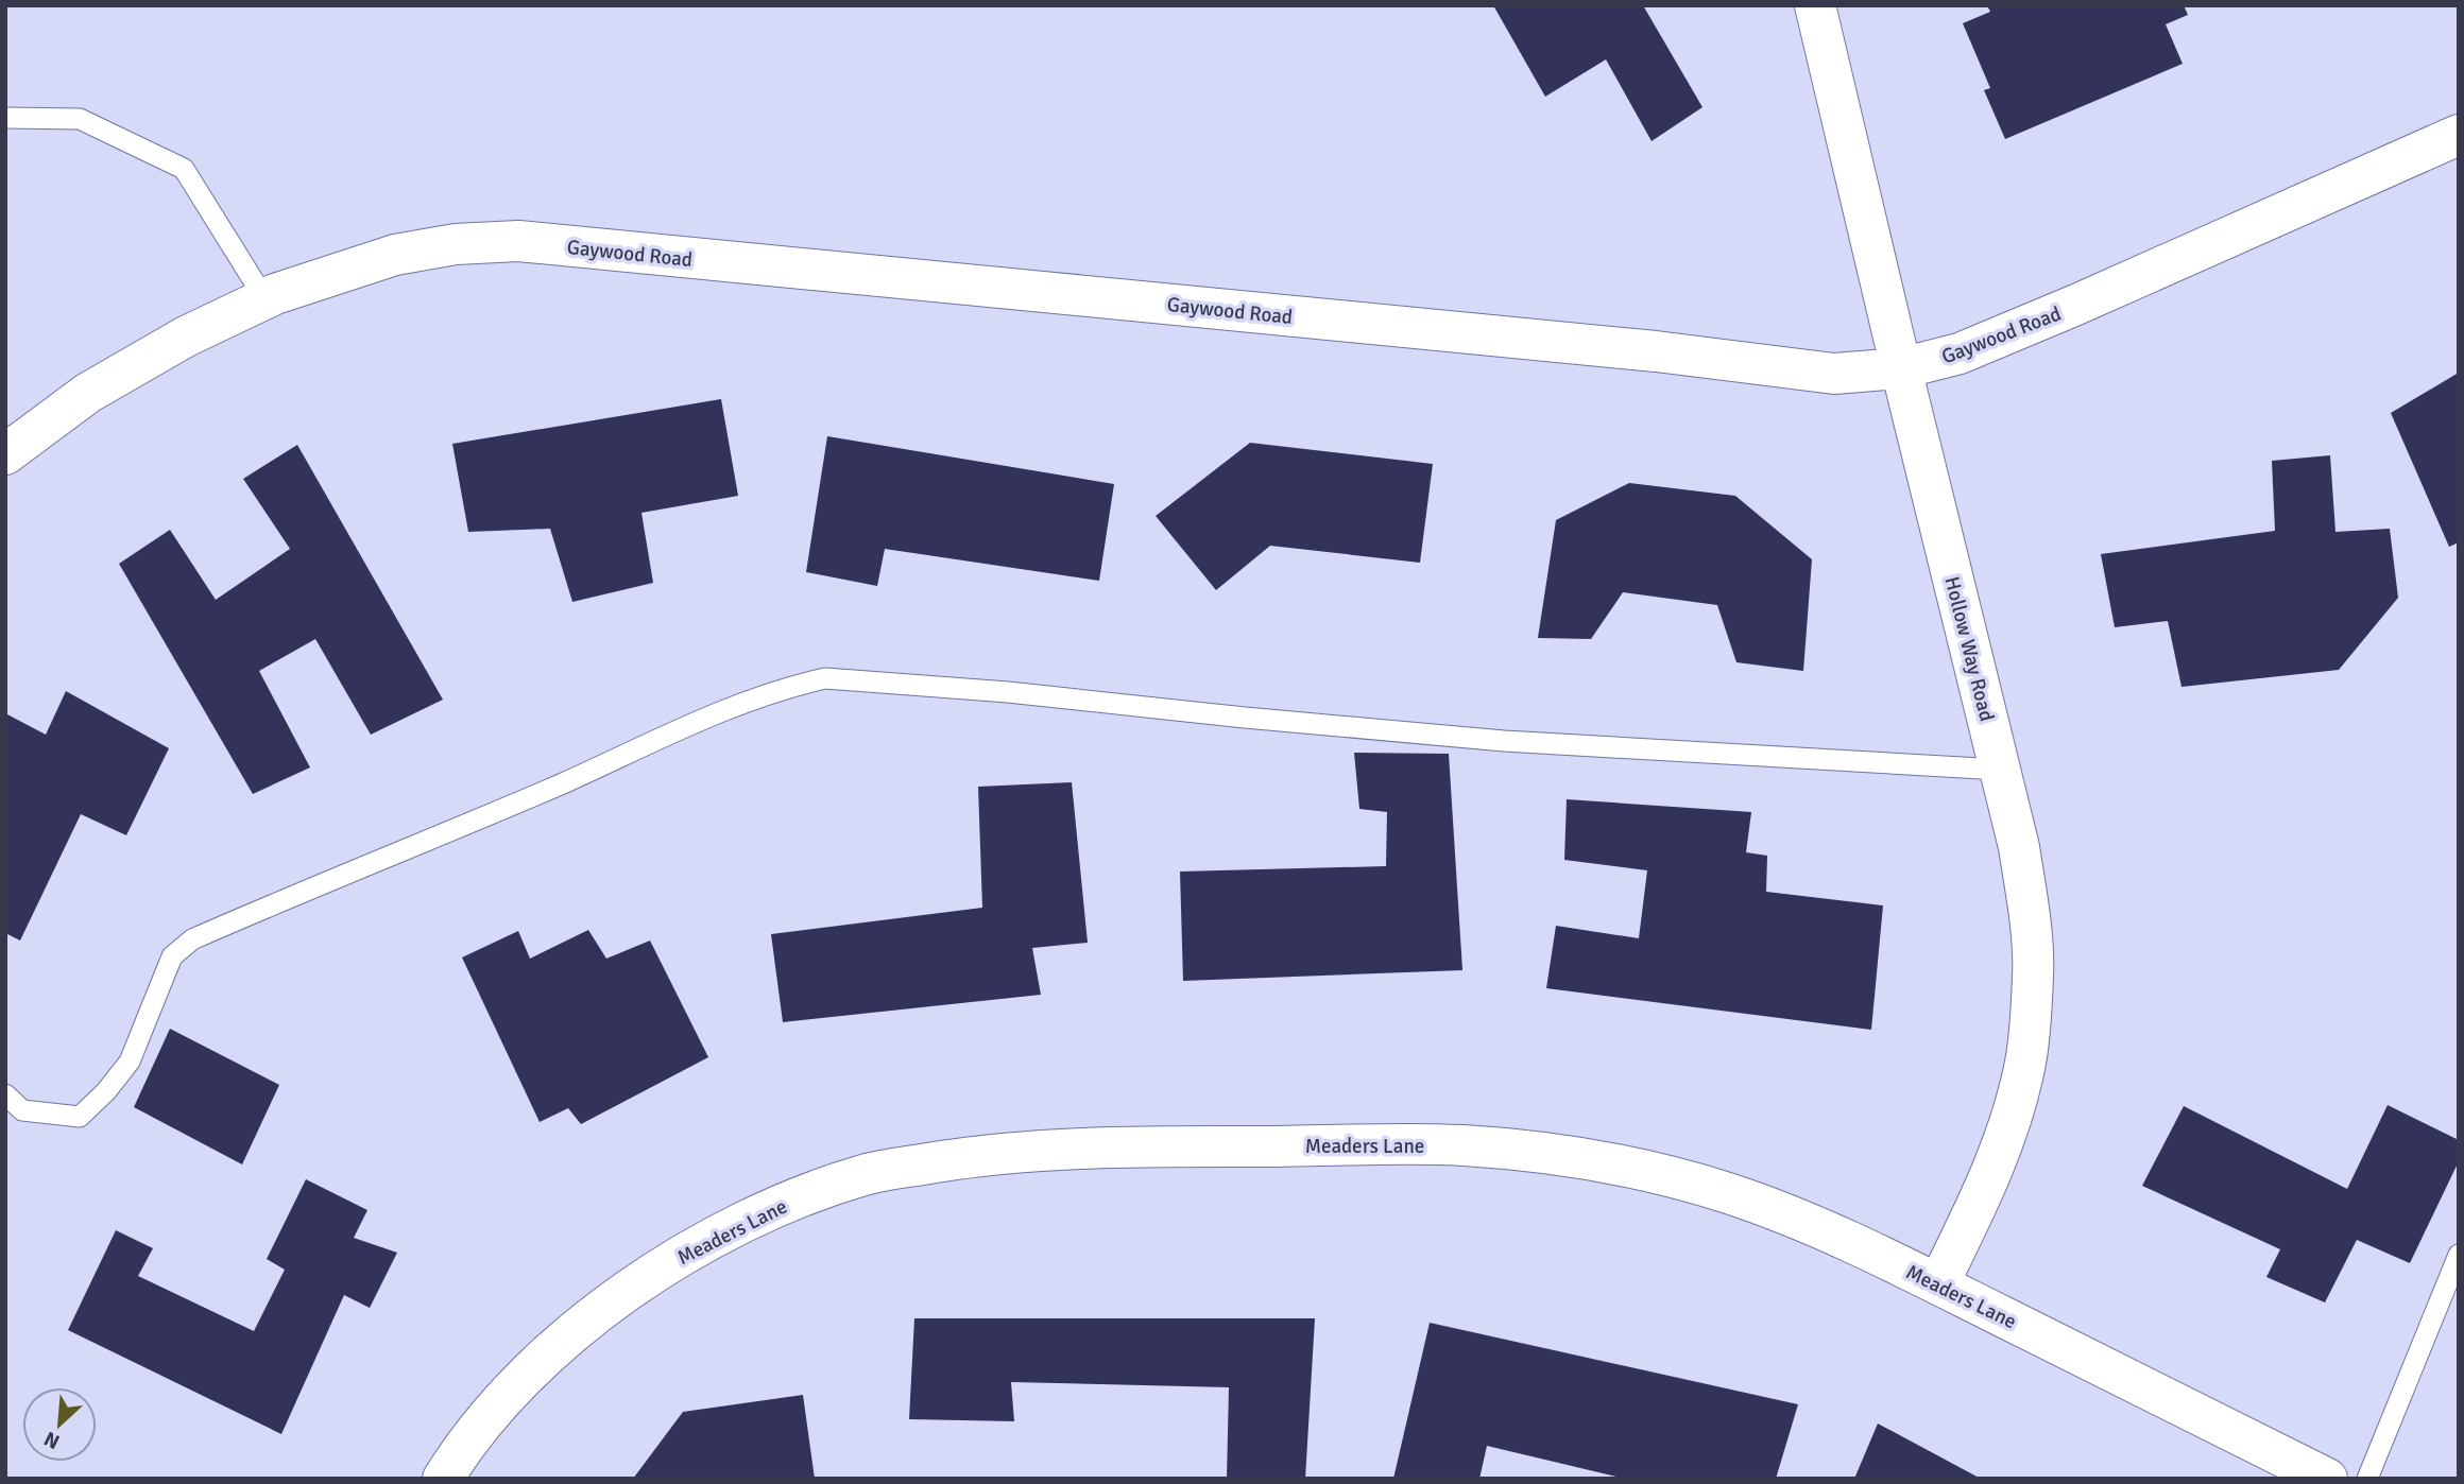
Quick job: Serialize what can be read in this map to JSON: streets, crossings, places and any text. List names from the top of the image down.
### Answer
{
  "streets": {
    "street": ["Gaywood Road", "Hollow Way Road", "Meaders Lane"]
  },
  "crossings": [
    ["Gaywood Road", "Hollow Way Road"],
    ["Hollow Way Road", "Meaders Lane"]
  ],
  "north": "bottom left"
}
